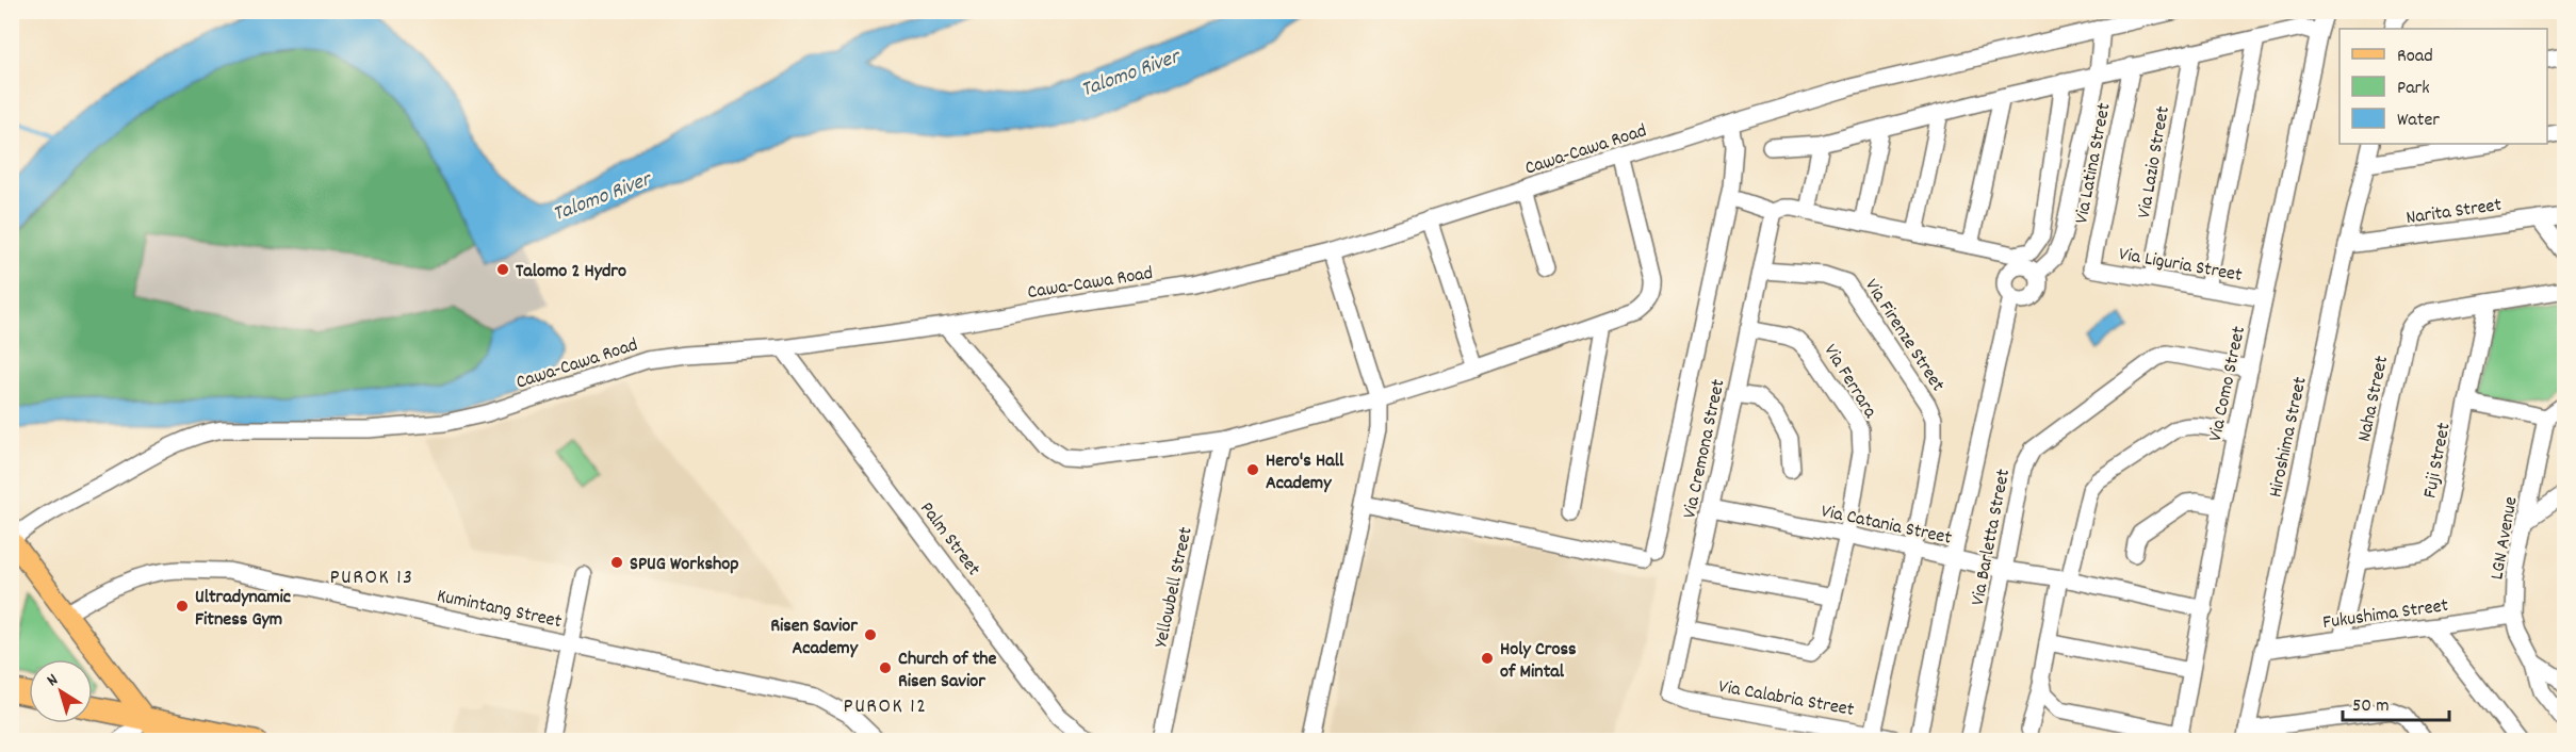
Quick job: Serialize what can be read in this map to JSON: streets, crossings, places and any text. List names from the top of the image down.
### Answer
{
  "streets": {
    "street": [
      "Cawa-Cawa Road",
      "Via Lazio Street",
      "Via Latina Street",
      "Narita Street",
      "Via Liguria Street",
      "Via Firenze Street",
      "Via Ferrara",
      "Via Como Street",
      "Naha Street",
      "Hiroshima Street",
      "Via Cremona Street",
      "Fuji Street",
      "Via Catania Street",
      "Via Barletta Street",
      "Palm Street",
      "LGN Avenue",
      "Yellowbell Street",
      "Kumintang Street",
      "Fukushima Street",
      "Via Calabria Street"
    ]
  },
  "crossings": [
    ["Cawa-Cawa Road", "Palm Street"],
    ["Via Lazio Street", "Via Liguria Street"],
    ["Via Latina Street", "Via Liguria Street"],
    ["Narita Street", "Hiroshima Street"],
    ["Via Liguria Street", "Via Como Street"],
    ["Via Firenze Street", "Via Cremona Street"],
    ["Via Firenze Street", "Via Catania Street"],
    ["Via Ferrara", "Via Cremona Street"],
    ["Via Ferrara", "Via Catania Street"],
    ["Via Como Street", "Via Catania Street"],
    ["Via Como Street", "Via Barletta Street"],
    ["Naha Street", "Fuji Street"],
    ["Naha Street", "Fukushima Street"],
    ["Hiroshima Street", "Fukushima Street"],
    ["Via Cremona Street", "Via Catania Street"],
    ["Via Cremona Street", "Via Calabria Street"],
    ["Via Catania Street", "Via Barletta Street"],
    ["LGN Avenue", "Fukushima Street"]
  ],
  "districts": ["PUROK 13", "PUROK 12"],
  "water": ["Talomo River"],
  "places": [
    "Talomo 2 Hydro",
    "Hero's Hall Academy",
    "SPUG Workshop",
    "Ultradynamic Fitness Gym",
    "Risen Savior Academy",
    "Holy Cross of Mintal",
    "Church of the Risen Savior"
  ],
  "legend": ["Road", "Park", "Water"],
  "scale_bar": "50 m",
  "north": "top left"
}
